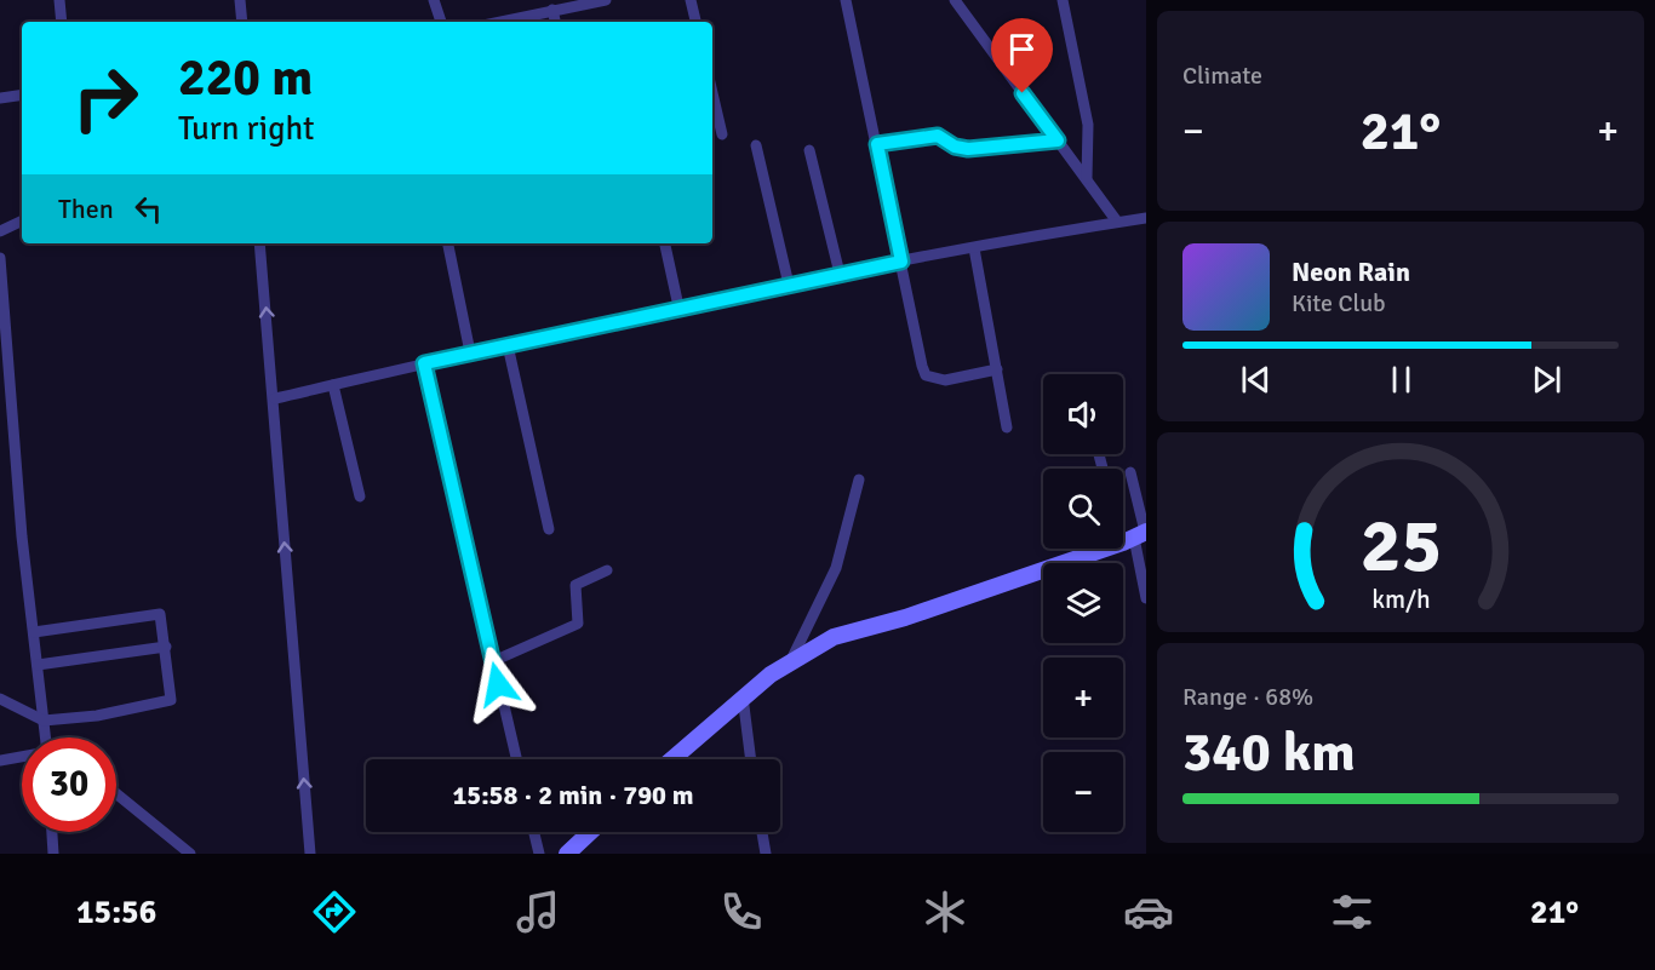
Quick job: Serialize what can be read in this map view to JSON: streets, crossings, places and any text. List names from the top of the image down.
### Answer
{
  "page": {
    "tile": [
      "Climate",
      ["Range · 68%", "340 km"]
    ],
    "turn": ["220 m", "Turn right"],
    "heat": ["−", "21°", "+"],
    "then": "Then",
    "song": ["Neon Rain", "Kite Club"],
    "map_buttons": ["+", "−"],
    "limit": "30",
    "trip": "15:58 · 2 min · 790 m",
    "tabs": ["15:56", "21°"],
    "gauge": ["25", "km/h"]
  }
}
